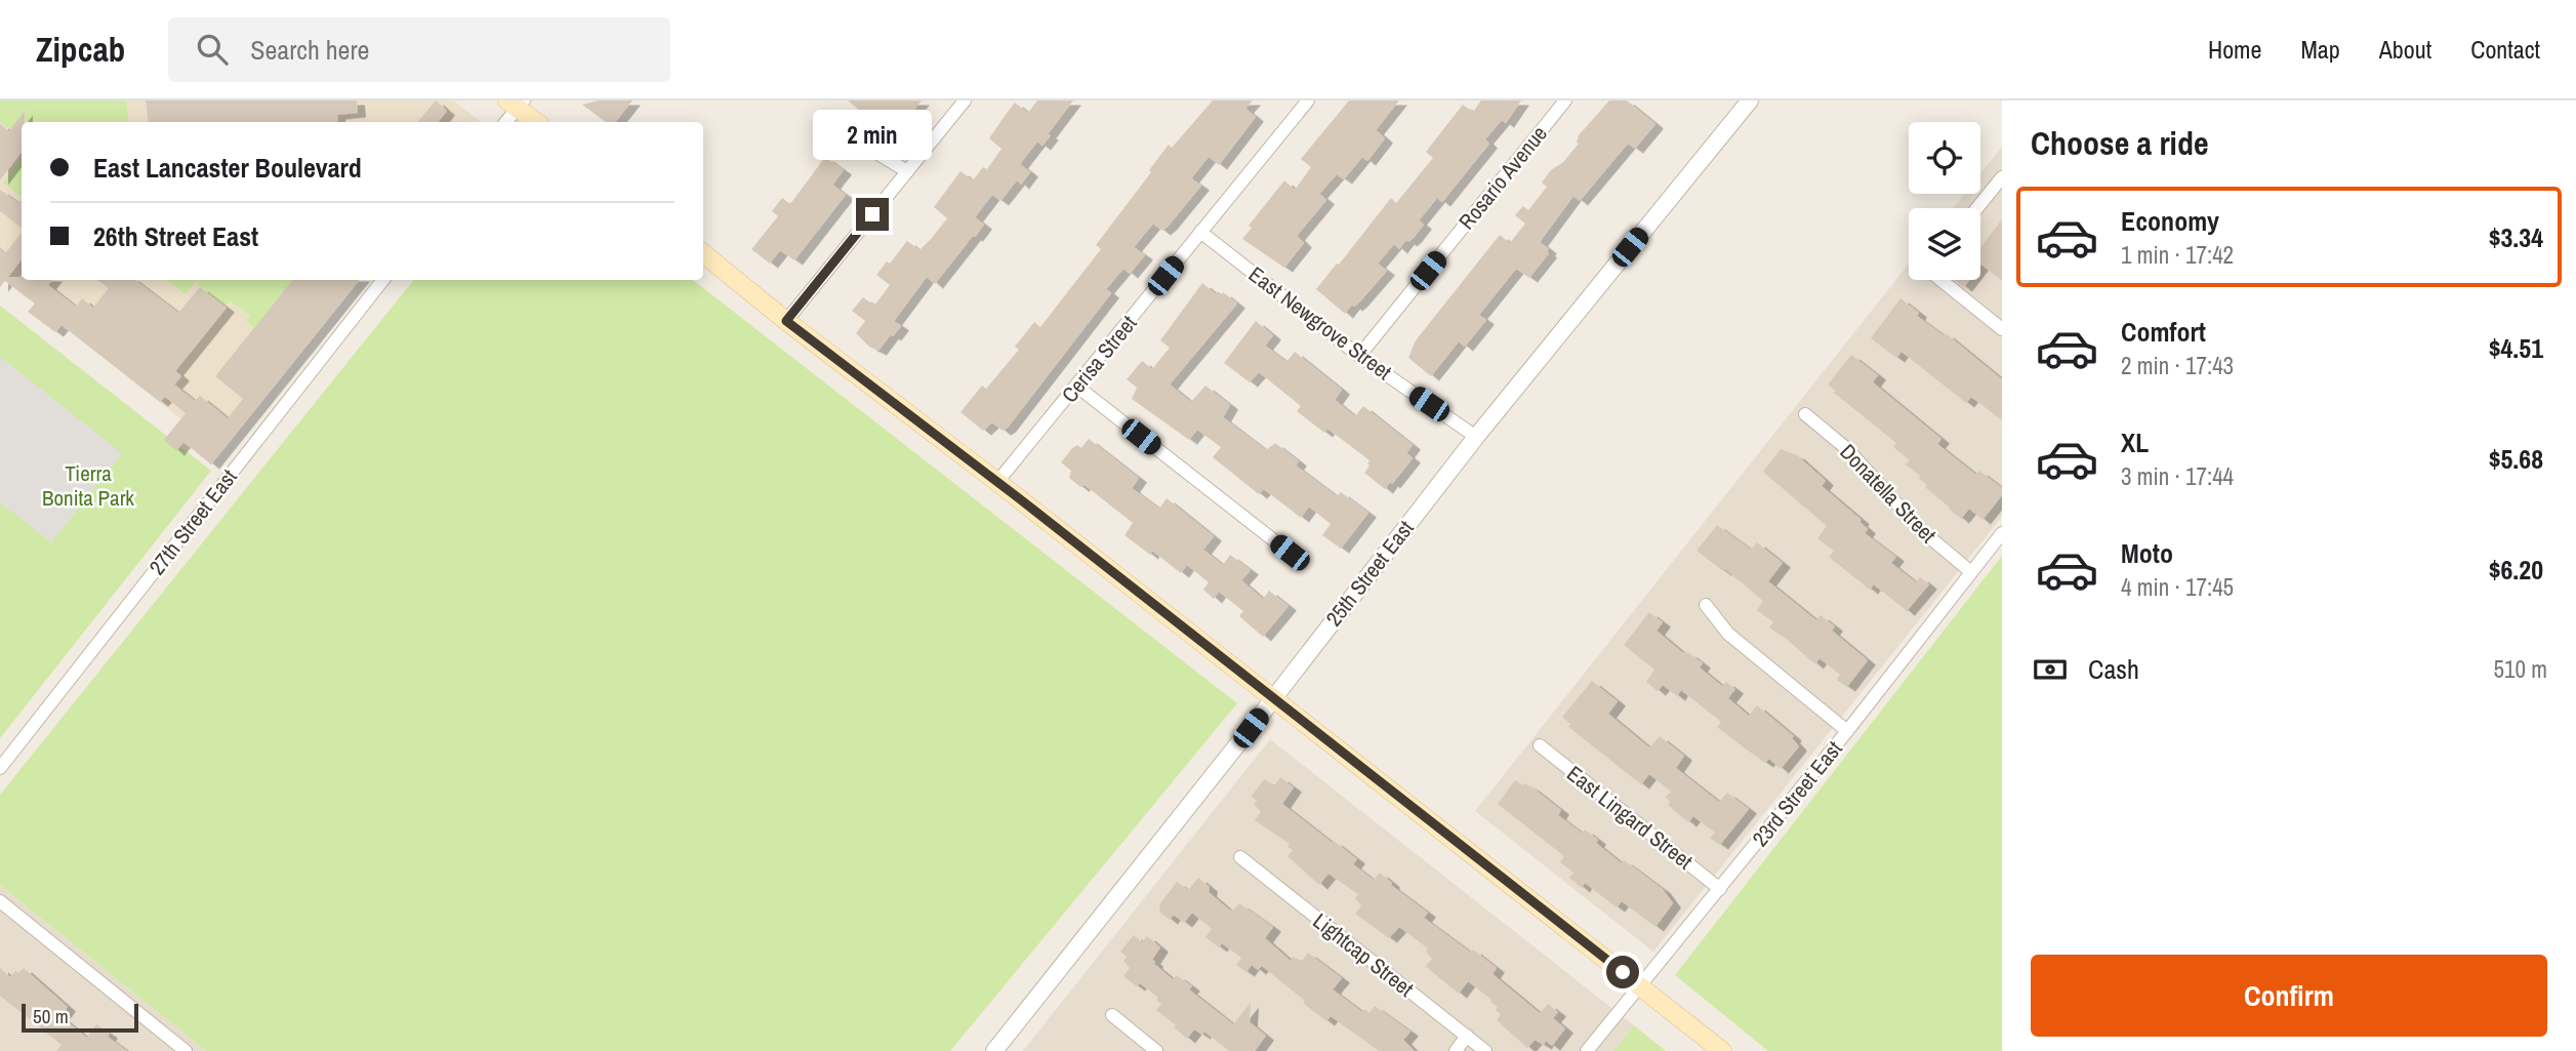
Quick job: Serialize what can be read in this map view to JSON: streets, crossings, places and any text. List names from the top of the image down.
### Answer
{
  "streets": {
    "street": [
      "Rosario Avenue",
      "East Newgrove Street",
      "Cerisa Street",
      "Donatella Street",
      "27th Street East",
      "25th Street East",
      "23rd Street East",
      "East Lingard Street",
      "Lightcap Street"
    ]
  },
  "crossings": [
    ["Rosario Avenue", "East Newgrove Street"],
    ["East Newgrove Street", "Cerisa Street"],
    ["East Newgrove Street", "25th Street East"],
    ["Donatella Street", "23rd Street East"],
    ["23rd Street East", "East Lingard Street"]
  ],
  "parks": ["Tierra Bonita Park"],
  "scale_bar": "50 m",
  "page": {
    "header": "Zipcab",
    "search": "Search here",
    "nav": [
      "Home",
      "Map",
      "About",
      "Contact"
    ],
    "heading": "Choose a ride",
    "bubble": "2 min",
    "banner": ["East Lancaster Boulevard", "26th Street East"],
    "list": [
      {
        "name": "Economy",
        "note": "1 min · 17:42",
        "value": "$3.34"
      },
      {
        "name": "Comfort",
        "note": "2 min · 17:43",
        "value": "$4.51"
      },
      {
        "name": "XL",
        "note": "3 min · 17:44",
        "value": "$5.68"
      },
      {
        "name": "Moto",
        "note": "4 min · 17:45",
        "value": "$6.20"
      }
    ],
    "pay": ["Cash", "510 m"],
    "buttons": "Confirm",
    "scale": "50 m"
  }
}
